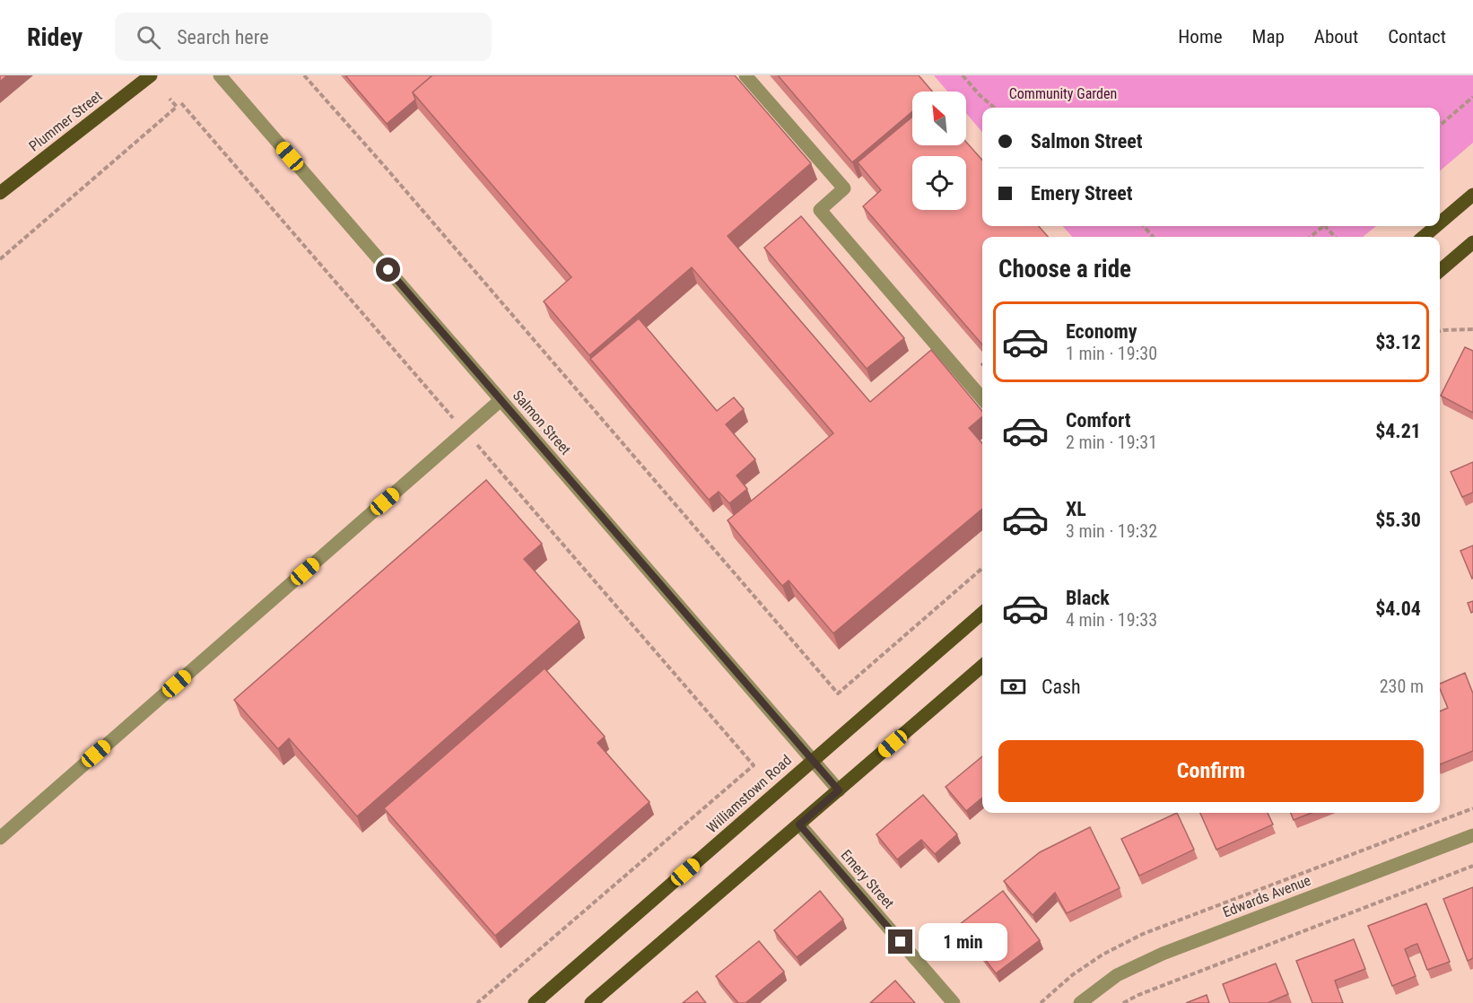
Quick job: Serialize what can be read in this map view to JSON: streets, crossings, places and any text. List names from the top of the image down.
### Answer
{
  "streets": {
    "main road": ["Plummer Street", "Williamstown Road"],
    "street": ["Salmon Street", "Emery Street", "Edwards Avenue"]
  },
  "crossings": [
    ["Salmon Street", "Williamstown Road"]
  ],
  "parks": ["Community Garden"],
  "north": "top left",
  "page": {
    "header": "Ridey",
    "search": "Search here",
    "nav": [
      "Home",
      "Map",
      "About",
      "Contact"
    ],
    "banner": ["Salmon Street", "Emery Street"],
    "heading": "Choose a ride",
    "list": [
      {
        "name": "Economy",
        "note": "1 min · 19:30",
        "value": "$3.12"
      },
      {
        "name": "Comfort",
        "note": "2 min · 19:31",
        "value": "$4.21"
      },
      {
        "name": "XL",
        "note": "3 min · 19:32",
        "value": "$5.30"
      },
      {
        "name": "Black",
        "note": "4 min · 19:33",
        "value": "$4.04"
      }
    ],
    "pay": ["Cash", "230 m"],
    "buttons": "Confirm",
    "bubble": "1 min"
  }
}
